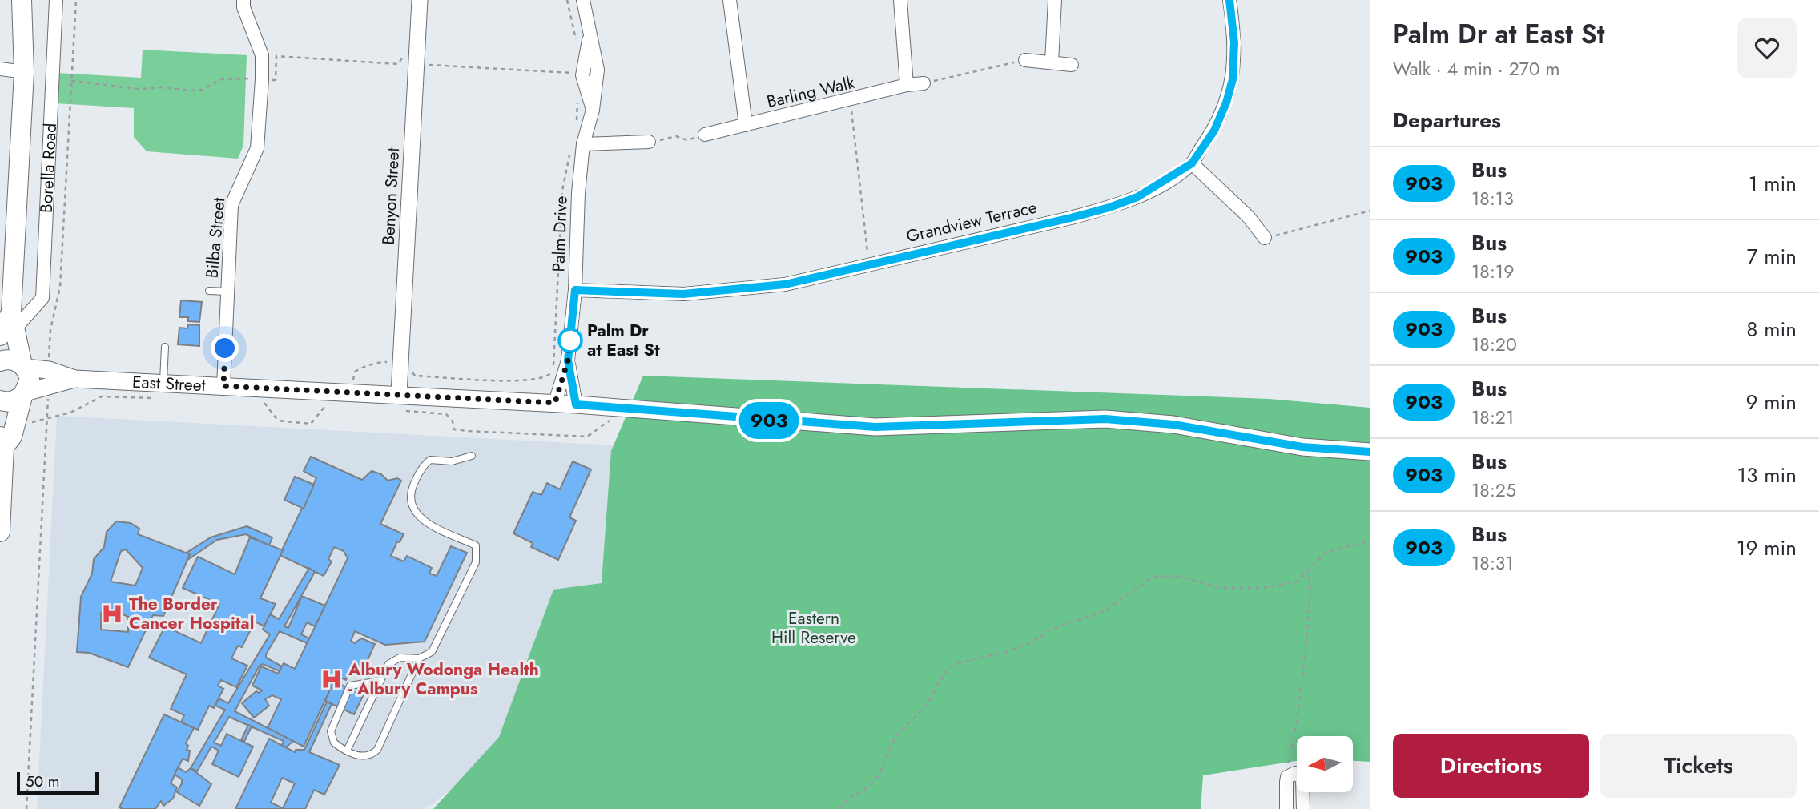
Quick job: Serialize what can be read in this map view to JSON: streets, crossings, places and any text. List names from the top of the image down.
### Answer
{
  "streets": {
    "main road": ["Borella Road", "East Street"],
    "street": [
      "Barling Walk",
      "Benyon Street",
      "Grandview Terrace",
      "Palm Drive",
      "Bilba Street"
    ]
  },
  "crossings": [
    ["Borella Road", "East Street"],
    ["Benyon Street", "East Street"],
    ["Grandview Terrace", "Palm Drive"],
    ["Palm Drive", "East Street"],
    ["Bilba Street", "East Street"]
  ],
  "parks": ["Eastern Hill Reserve"],
  "places": {
    "other": ["Palm Dr at East St"],
    "hospital": ["The Border Cancer Hospital", "Albury Wodonga Health - Albury Campus"]
  },
  "lines": ["bus line 903"],
  "scale_bar": "50 m",
  "north": "left",
  "page": {
    "on_map": "903",
    "heading": [
      ["Palm Dr at East St", "Walk · 4 min · 270 m"],
      "Departures"
    ],
    "list": [
      {
        "mark": "903",
        "name": "Bus",
        "note": "18:13",
        "value": "1 min"
      },
      {
        "mark": "903",
        "name": "Bus",
        "note": "18:19",
        "value": "7 min"
      },
      {
        "mark": "903",
        "name": "Bus",
        "note": "18:20",
        "value": "8 min"
      },
      {
        "mark": "903",
        "name": "Bus",
        "note": "18:21",
        "value": "9 min"
      },
      {
        "mark": "903",
        "name": "Bus",
        "note": "18:25",
        "value": "13 min"
      },
      {
        "mark": "903",
        "name": "Bus",
        "note": "18:31",
        "value": "19 min"
      }
    ],
    "buttons": ["Directions", "Tickets"],
    "scale": "50 m"
  }
}
